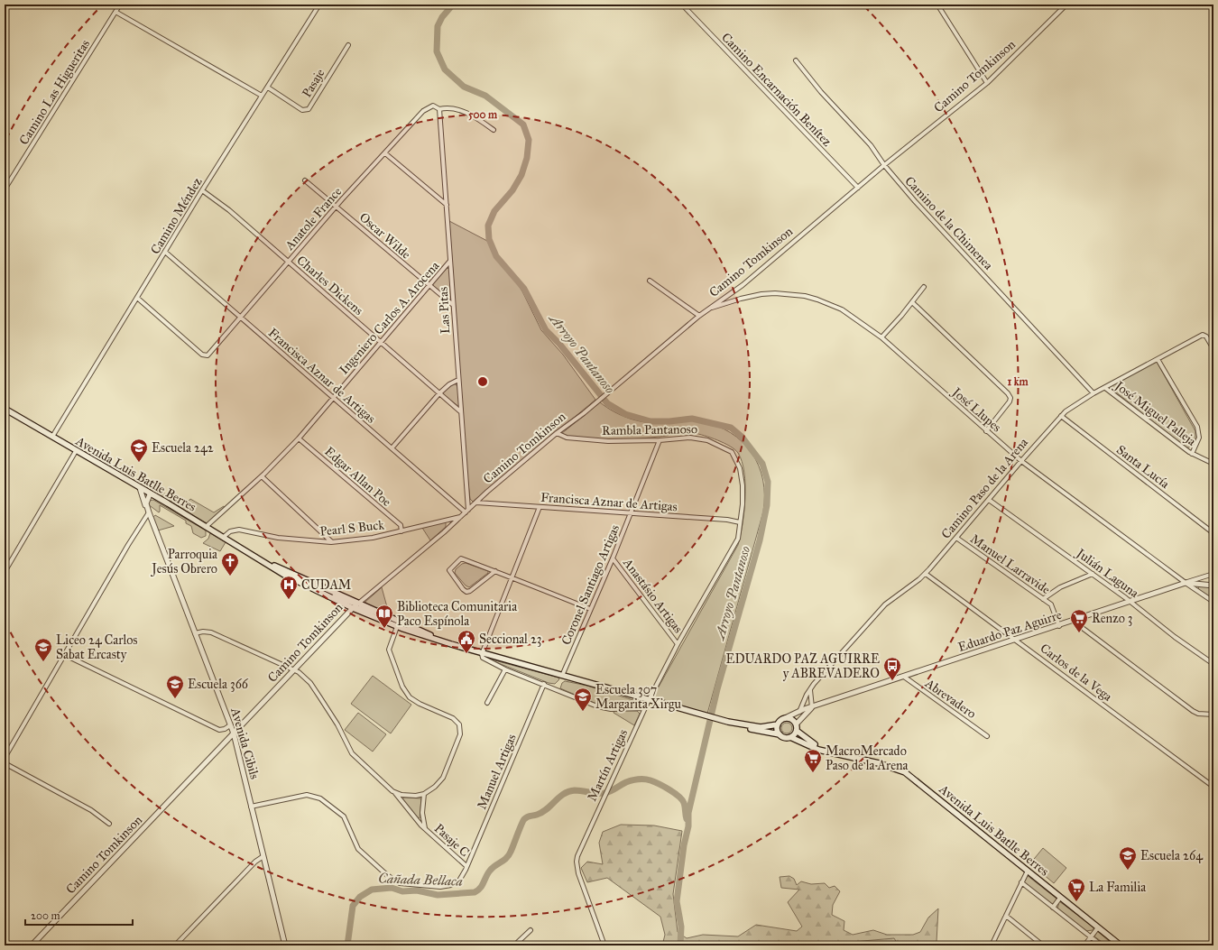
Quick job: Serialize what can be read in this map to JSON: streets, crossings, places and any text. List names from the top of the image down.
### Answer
{
  "streets": {
    "main road": ["Avenida Luis Batlle Berres"],
    "street": [
      "Camino Tomkinson",
      "Pasaje",
      "Camino Encarnación Benítez",
      "Camino Las Higueritas",
      "Camino Méndez",
      "Anatole France",
      "Camino de la Chimenea",
      "Oscar Wilde",
      "Charles Dickens",
      "Las Pitas",
      "Ingeniero Carlos A. Arocena",
      "Francisca Aznar de Artigas",
      "José Llupes",
      "José Miguel Palleja",
      "Rambla Pantanoso",
      "Santa Lucía",
      "Edgar Allan Poe",
      "Camino Paso de la Arena",
      "Pearl S Buck",
      "Manuel Larravide",
      "Julián Laguna",
      "Coronel Santiago Artigas",
      "Anastásio Artigas",
      "Eduardo Paz Aguirre",
      "Carlos de la Vega",
      "Abrevadero",
      "Avenida Cibils",
      "Martín Artigas",
      "Manuel Artigas",
      "Pasaje C"
    ]
  },
  "crossings": [
    ["Camino Tomkinson", "Camino Encarnación Benítez"],
    ["Camino Tomkinson", "Camino de la Chimenea"],
    ["Camino Tomkinson", "Las Pitas"],
    ["Camino Tomkinson", "Francisca Aznar de Artigas"],
    ["Camino Tomkinson", "José Llupes"],
    ["Camino Tomkinson", "Rambla Pantanoso"],
    ["Camino Tomkinson", "Avenida Luis Batlle Berres"],
    ["Camino Tomkinson", "Pearl S Buck"],
    ["Camino Tomkinson", "Avenida Cibils"],
    ["Camino Tomkinson", "Pasaje C"],
    ["Pasaje", "Camino Méndez"],
    ["Camino Méndez", "Anatole France"],
    ["Camino Méndez", "Charles Dickens"],
    ["Camino Méndez", "Francisca Aznar de Artigas"],
    ["Camino Méndez", "Avenida Luis Batlle Berres"],
    ["Anatole France", "Oscar Wilde"],
    ["Anatole France", "Charles Dickens"],
    ["Anatole France", "Las Pitas"],
    ["Anatole France", "Francisca Aznar de Artigas"],
    ["Camino de la Chimenea", "Camino Paso de la Arena"],
    ["Oscar Wilde", "Las Pitas"],
    ["Oscar Wilde", "Ingeniero Carlos A. Arocena"],
    ["Charles Dickens", "Las Pitas"],
    ["Charles Dickens", "Ingeniero Carlos A. Arocena"],
    ["Las Pitas", "Ingeniero Carlos A. Arocena"],
    ["Las Pitas", "Francisca Aznar de Artigas"],
    ["Ingeniero Carlos A. Arocena", "Francisca Aznar de Artigas"],
    ["Ingeniero Carlos A. Arocena", "Avenida Luis Batlle Berres"],
    ["Ingeniero Carlos A. Arocena", "Edgar Allan Poe"],
    ["Francisca Aznar de Artigas", "Rambla Pantanoso"],
    ["Francisca Aznar de Artigas", "Coronel Santiago Artigas"],
    ["Francisca Aznar de Artigas", "Martín Artigas"],
    ["José Llupes", "Camino Paso de la Arena"],
    ["José Llupes", "Eduardo Paz Aguirre"],
    ["José Miguel Palleja", "Camino Paso de la Arena"],
    ["Rambla Pantanoso", "Coronel Santiago Artigas"],
    ["Rambla Pantanoso", "Martín Artigas"],
    ["Santa Lucía", "Camino Paso de la Arena"],
    ["Avenida Luis Batlle Berres", "Pearl S Buck"],
    ["Avenida Luis Batlle Berres", "Coronel Santiago Artigas"],
    ["Avenida Luis Batlle Berres", "Avenida Cibils"],
    ["Avenida Luis Batlle Berres", "Martín Artigas"],
    ["Avenida Luis Batlle Berres", "Manuel Artigas"],
    ["Edgar Allan Poe", "Pearl S Buck"],
    ["Camino Paso de la Arena", "Manuel Larravide"],
    ["Camino Paso de la Arena", "Julián Laguna"],
    ["Camino Paso de la Arena", "Carlos de la Vega"],
    ["Manuel Larravide", "Eduardo Paz Aguirre"],
    ["Julián Laguna", "Eduardo Paz Aguirre"],
    ["Coronel Santiago Artigas", "Anastásio Artigas"],
    ["Anastásio Artigas", "Martín Artigas"],
    ["Eduardo Paz Aguirre", "Carlos de la Vega"],
    ["Eduardo Paz Aguirre", "Abrevadero"],
    ["Avenida Cibils", "Manuel Artigas"],
    ["Avenida Cibils", "Pasaje C"],
    ["Manuel Artigas", "Pasaje C"]
  ],
  "water": ["Arroyo Pantanoso", "Cañada Bellaca"],
  "places": {
    "school or university": [
      "Escuela 242",
      "Liceo 24 Carlos Sabat Ercasty",
      "Escuela 366",
      "Escuela 307 Margarita Xirgu",
      "Escuela 264"
    ],
    "church": ["Parroquia Jesús Obrero"],
    "hospital": ["CUDAM"],
    "library": ["Biblioteca Comunitaria Paco Espínola"],
    "supermarket": ["Renzo 3", "MacroMercado Paso de la Arena", "La Familia"],
    "public building": ["Seccional 23"],
    "bus stop": ["EDUARDO PAZ AGUIRRE y ABREVADERO"]
  },
  "scale_bar": "200 m",
  "rings": ["500 m", "1 km"]
}
